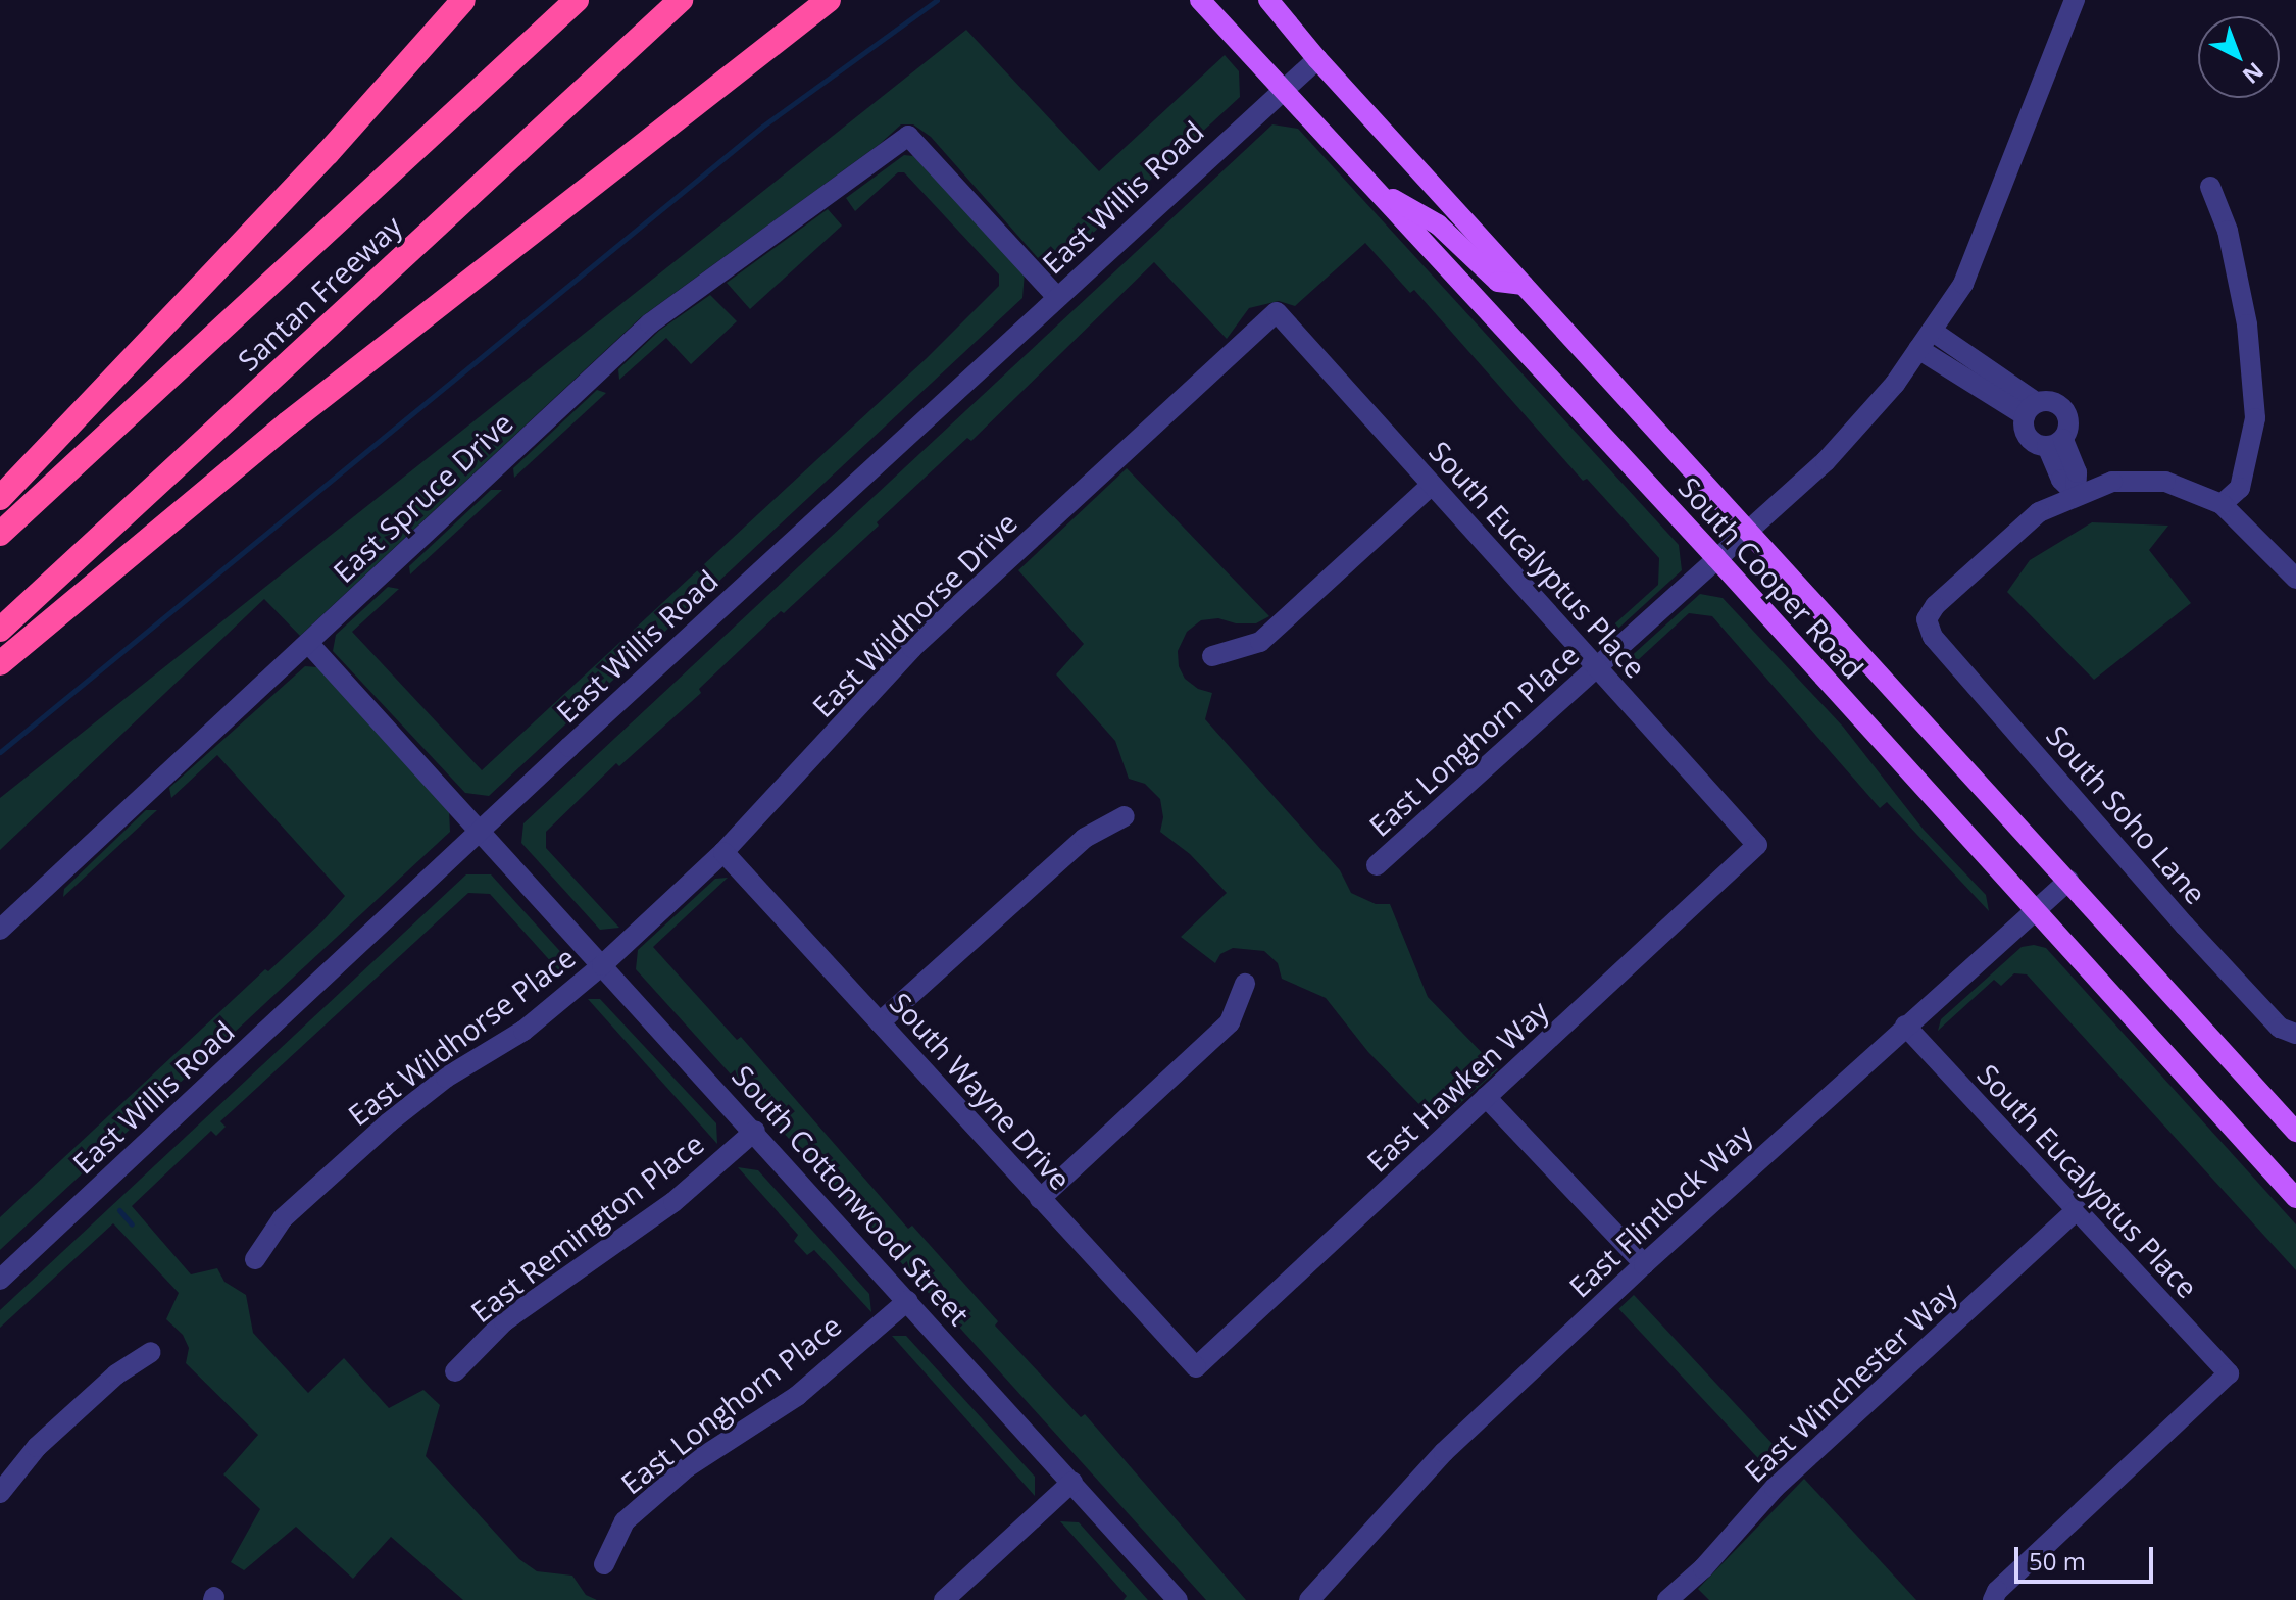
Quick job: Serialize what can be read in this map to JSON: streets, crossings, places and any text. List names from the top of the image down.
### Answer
{
  "streets": {
    "highway": ["Santan Freeway"],
    "main road": ["South Cooper Road"],
    "street": [
      "East Willis Road",
      "East Spruce Drive",
      "South Eucalyptus Place",
      "East Wildhorse Drive",
      "East Longhorn Place",
      "South Soho Lane",
      "East Wildhorse Place",
      "East Hawken Way",
      "South Wayne Drive",
      "South Cottonwood Street",
      "East Flintlock Way",
      "East Remington Place",
      "East Winchester Way"
    ]
  },
  "crossings": [
    ["East Willis Road", "East Spruce Drive"],
    ["East Willis Road", "South Cooper Road"],
    ["East Willis Road", "South Cottonwood Street"],
    ["East Spruce Drive", "South Cottonwood Street"],
    ["South Eucalyptus Place", "East Wildhorse Drive"],
    ["South Eucalyptus Place", "East Longhorn Place"],
    ["South Eucalyptus Place", "East Hawken Way"],
    ["South Eucalyptus Place", "East Flintlock Way"],
    ["South Eucalyptus Place", "East Winchester Way"],
    ["South Cooper Road", "East Longhorn Place"],
    ["South Cooper Road", "East Flintlock Way"],
    ["East Wildhorse Drive", "East Wildhorse Place"],
    ["East Wildhorse Drive", "South Wayne Drive"],
    ["East Wildhorse Drive", "South Cottonwood Street"],
    ["East Longhorn Place", "South Cottonwood Street"],
    ["East Wildhorse Place", "South Cottonwood Street"],
    ["East Hawken Way", "South Wayne Drive"],
    ["South Cottonwood Street", "East Remington Place"]
  ],
  "scale_bar": "50 m",
  "north": "bottom right"
}
